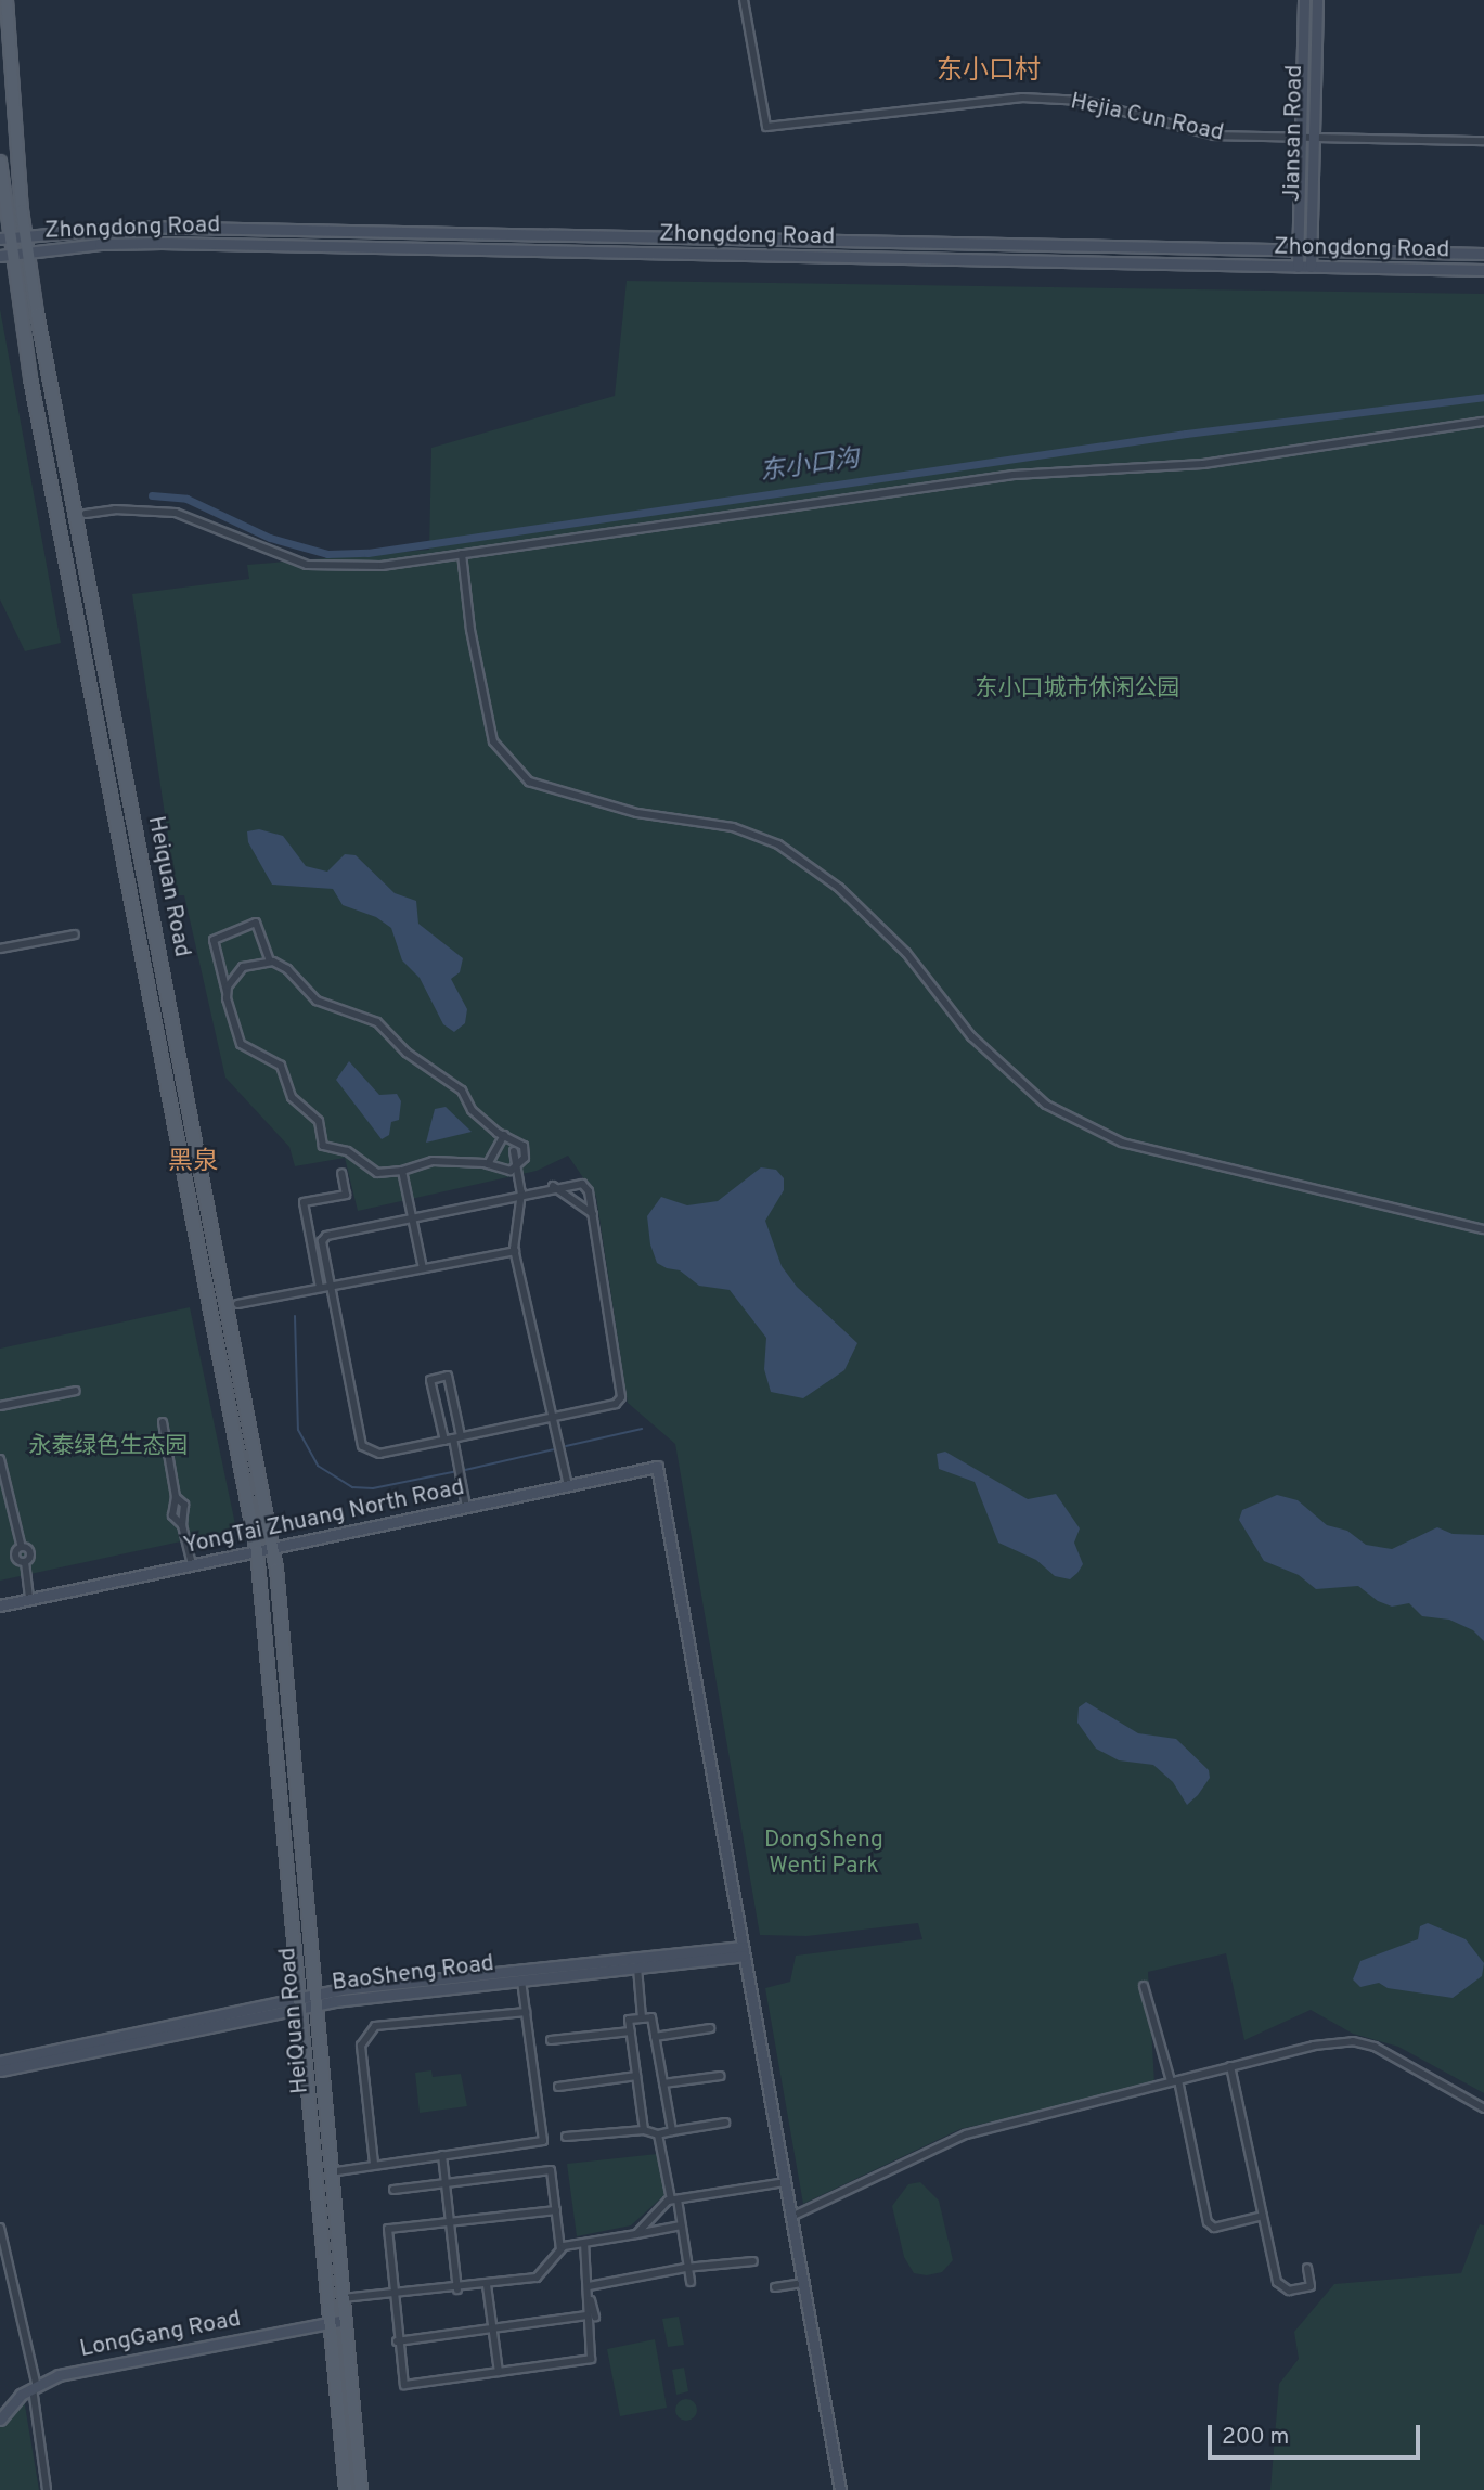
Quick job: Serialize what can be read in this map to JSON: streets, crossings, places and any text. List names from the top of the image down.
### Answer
{
  "streets": {
    "main road": ["Heiquan Road", "HeiQuan Road"],
    "street": [
      "Hejia Cun Road",
      "Jiansan Road",
      "Zhongdong Road",
      "YongTai Zhuang North Road",
      "BaoSheng Road",
      "LongGang Road"
    ]
  },
  "crossings": [
    ["Hejia Cun Road", "Jiansan Road"],
    ["Jiansan Road", "Zhongdong Road"],
    ["Zhongdong Road", "Heiquan Road"],
    ["Heiquan Road", "YongTai Zhuang North Road"],
    ["Heiquan Road", "HeiQuan Road"],
    ["YongTai Zhuang North Road", "BaoSheng Road"],
    ["YongTai Zhuang North Road", "HeiQuan Road"],
    ["BaoSheng Road", "HeiQuan Road"],
    ["HeiQuan Road", "LongGang Road"]
  ],
  "districts": ["东小口村", "黑泉"],
  "water": ["东小口沟"],
  "parks": ["东小口城市休闲公园", "永泰绿色生态园", "DongSheng Wenti Park"],
  "scale_bar": "200 m"
}
